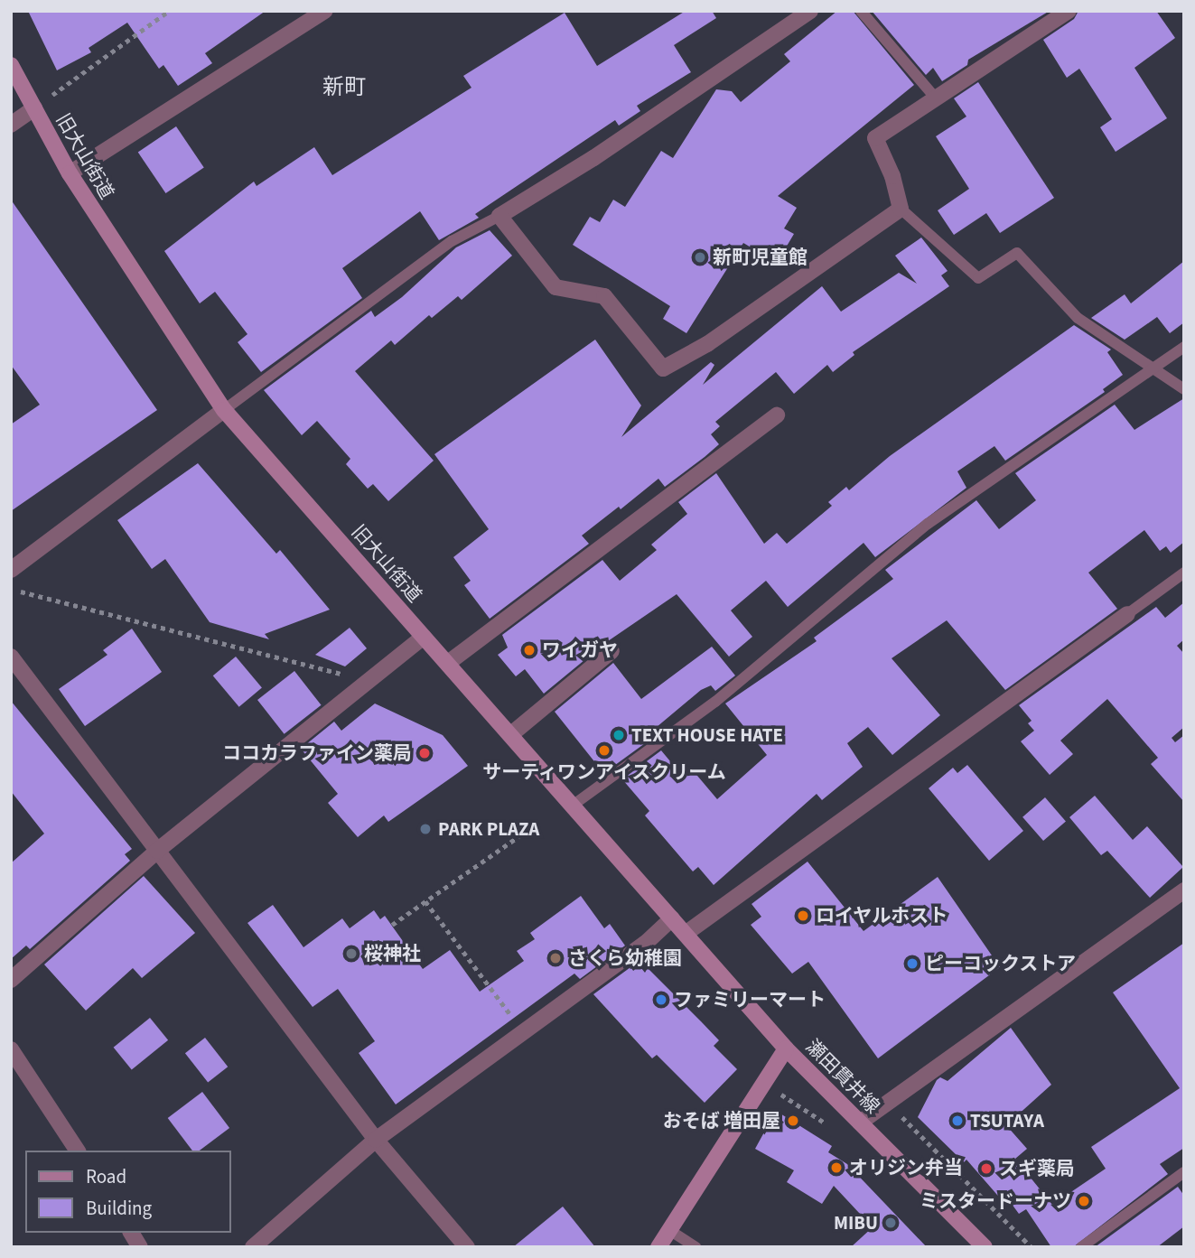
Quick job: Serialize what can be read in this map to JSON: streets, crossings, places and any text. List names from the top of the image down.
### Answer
{
  "streets": {
    "street": ["旧大山街道", "瀬田貫井線"]
  },
  "crossings": [
    ["旧大山街道", "瀬田貫井線"]
  ],
  "districts": ["新町"],
  "places": [
    "新町児童館",
    "ワイガヤ",
    "TEXT HOUSE HATE",
    "サーティワンアイスクリーム",
    "ココカラファイン薬局",
    "PARK PLAZA",
    "ロイヤルホスト",
    "桜神社",
    "さくら幼稚園",
    "ピーコックストア",
    "ファミリーマート",
    "おそば 増田屋",
    "TSUTAYA",
    "オリジン弁当",
    "スギ薬局",
    "ミスタードーナツ",
    "MIBU"
  ],
  "legend": ["Road", "Building"]
}
